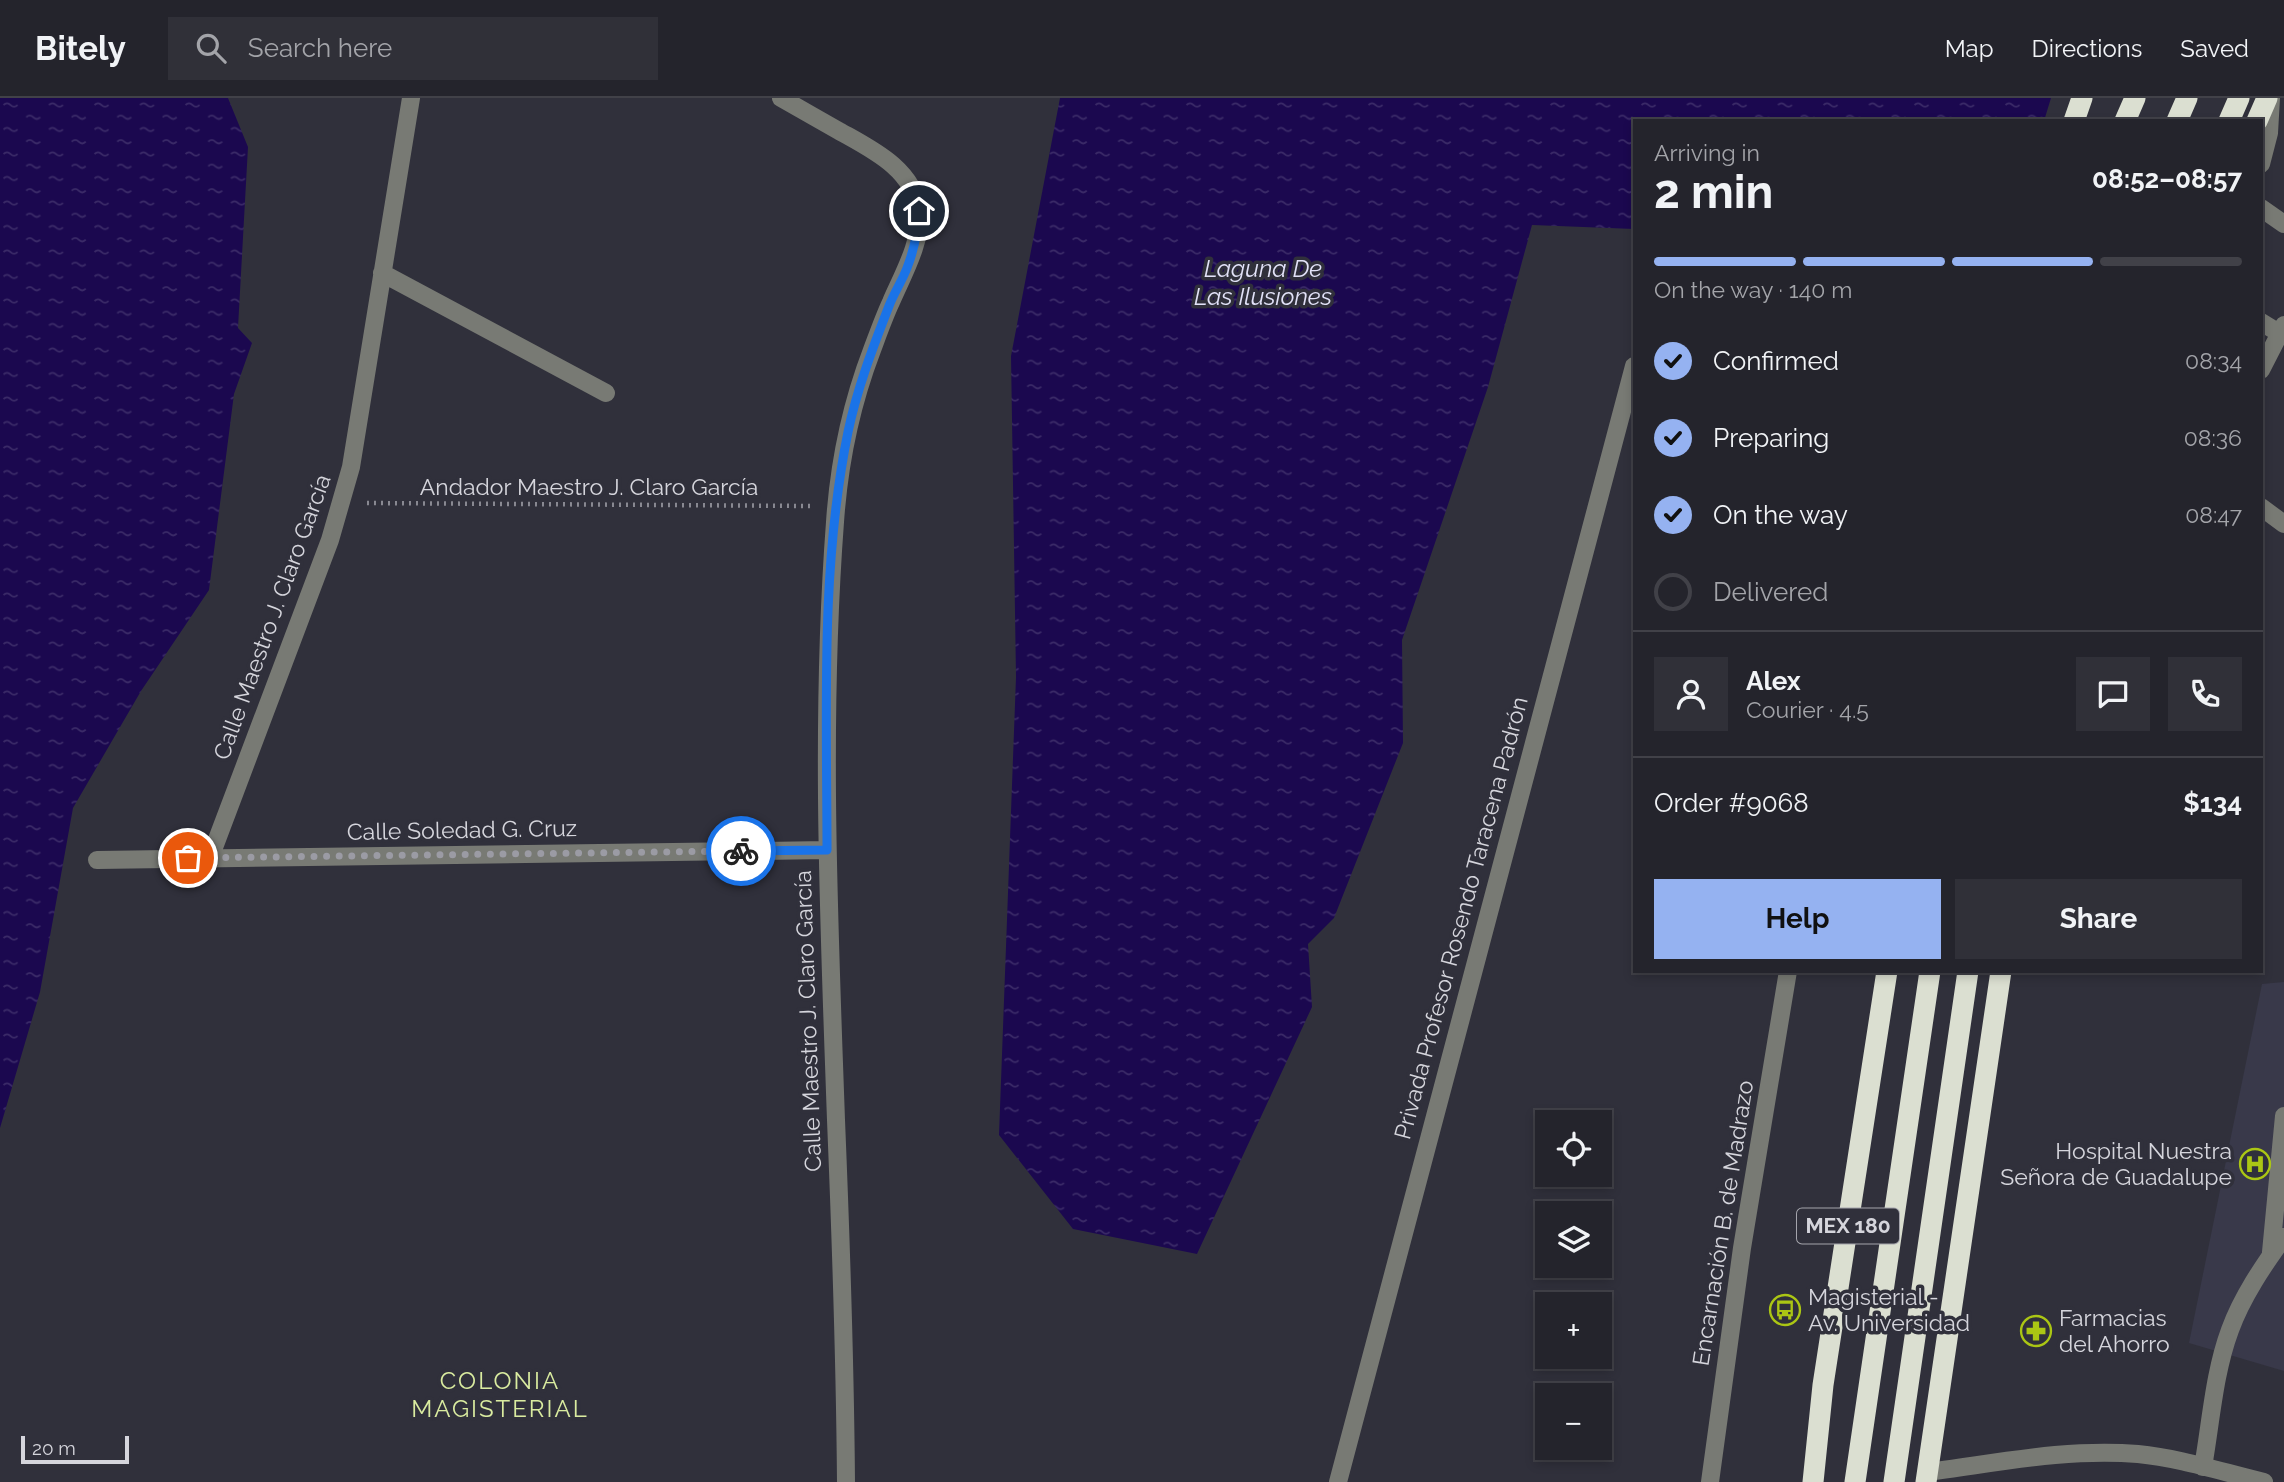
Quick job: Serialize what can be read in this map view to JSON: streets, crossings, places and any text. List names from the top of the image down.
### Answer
{
  "streets": {
    "highway": ["MEX 180"],
    "street": [
      "Calle Maestro J. Claro García",
      "Calle Soledad G. Cruz",
      "Privada Profesor Rosendo Taracena Padrón",
      "Encarnación B. de Madrazo"
    ],
    "path": ["Andador Maestro J. Claro García"]
  },
  "crossings": [
    ["Andador Maestro J. Claro García", "Calle Maestro J. Claro García"],
    ["Calle Maestro J. Claro García", "Calle Soledad G. Cruz"]
  ],
  "districts": ["COLONIA MAGISTERIAL"],
  "water": ["Laguna De Las Ilusiones"],
  "places": {
    "hospital": ["Hospital Nuestra Señora de Guadalupe"],
    "bus stop": ["Magisterial - Av. Universidad"],
    "pharmacy": ["Farmacias del Ahorro"]
  },
  "scale_bar": "20 m",
  "page": {
    "header": "Bitely",
    "search": "Search here",
    "nav": ["Map", "Directions", "Saved"],
    "heading": ["2 min", "Arriving in", "08:52–08:57"],
    "panel": [
      "Alex",
      "Courier · 4.5",
      "Order #9068",
      "$134"
    ],
    "bar": "On the way · 140 m",
    "list": [
      ["Confirmed", "08:34"],
      ["Preparing", "08:36"],
      ["On the way", "08:47"],
      "Delivered"
    ],
    "buttons": ["Help", "Share"],
    "map_buttons": ["+", "−"],
    "scale": "20 m"
  }
}
